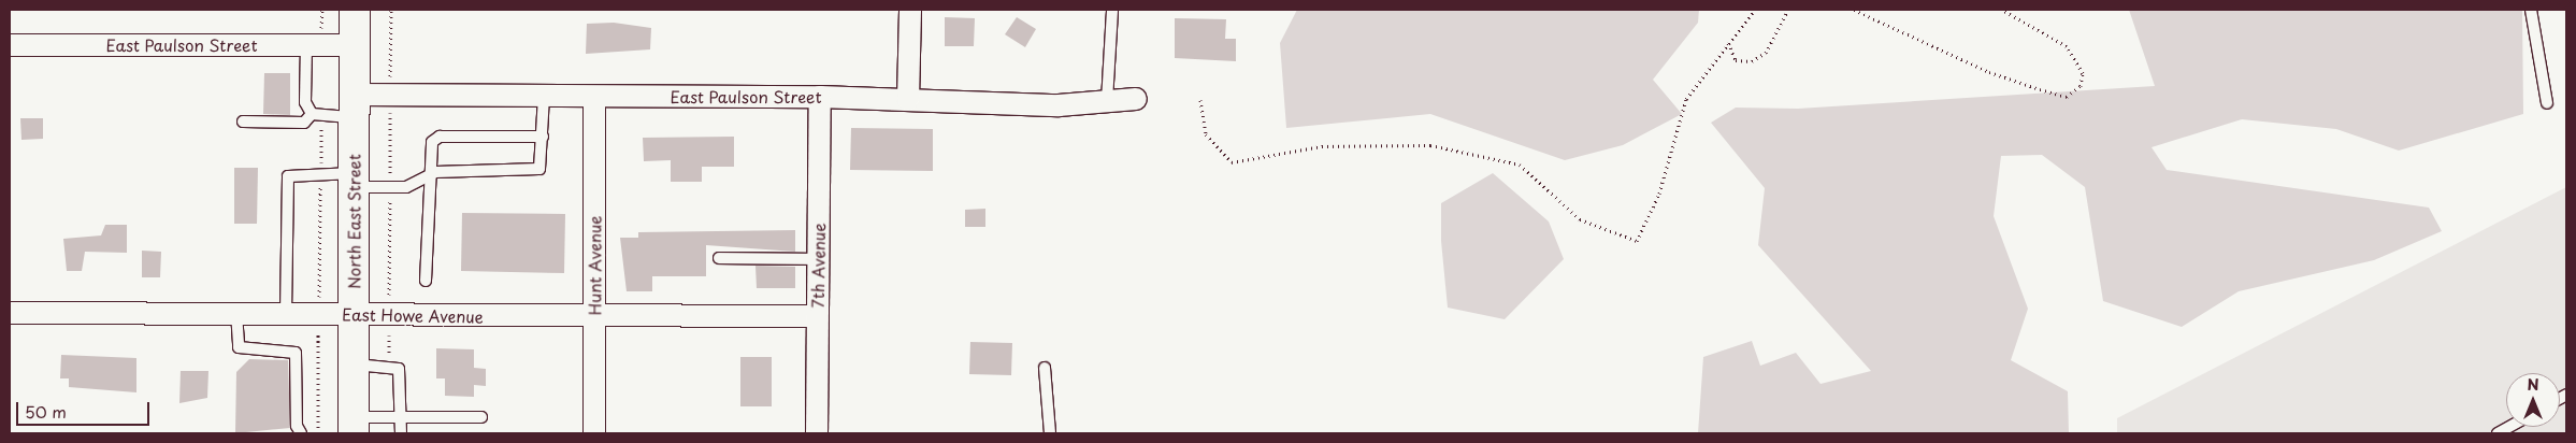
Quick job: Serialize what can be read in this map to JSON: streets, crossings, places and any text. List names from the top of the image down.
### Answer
{
  "streets": {
    "main road": ["North East Street"],
    "street": [
      "East Paulson Street",
      "Hunt Avenue",
      "7th Avenue",
      "East Howe Avenue"
    ]
  },
  "crossings": [
    ["East Paulson Street", "North East Street"],
    ["East Paulson Street", "Hunt Avenue"],
    ["East Paulson Street", "7th Avenue"],
    ["North East Street", "East Howe Avenue"],
    ["Hunt Avenue", "East Howe Avenue"],
    ["7th Avenue", "East Howe Avenue"]
  ],
  "scale_bar": "50 m",
  "north": "top"
}
